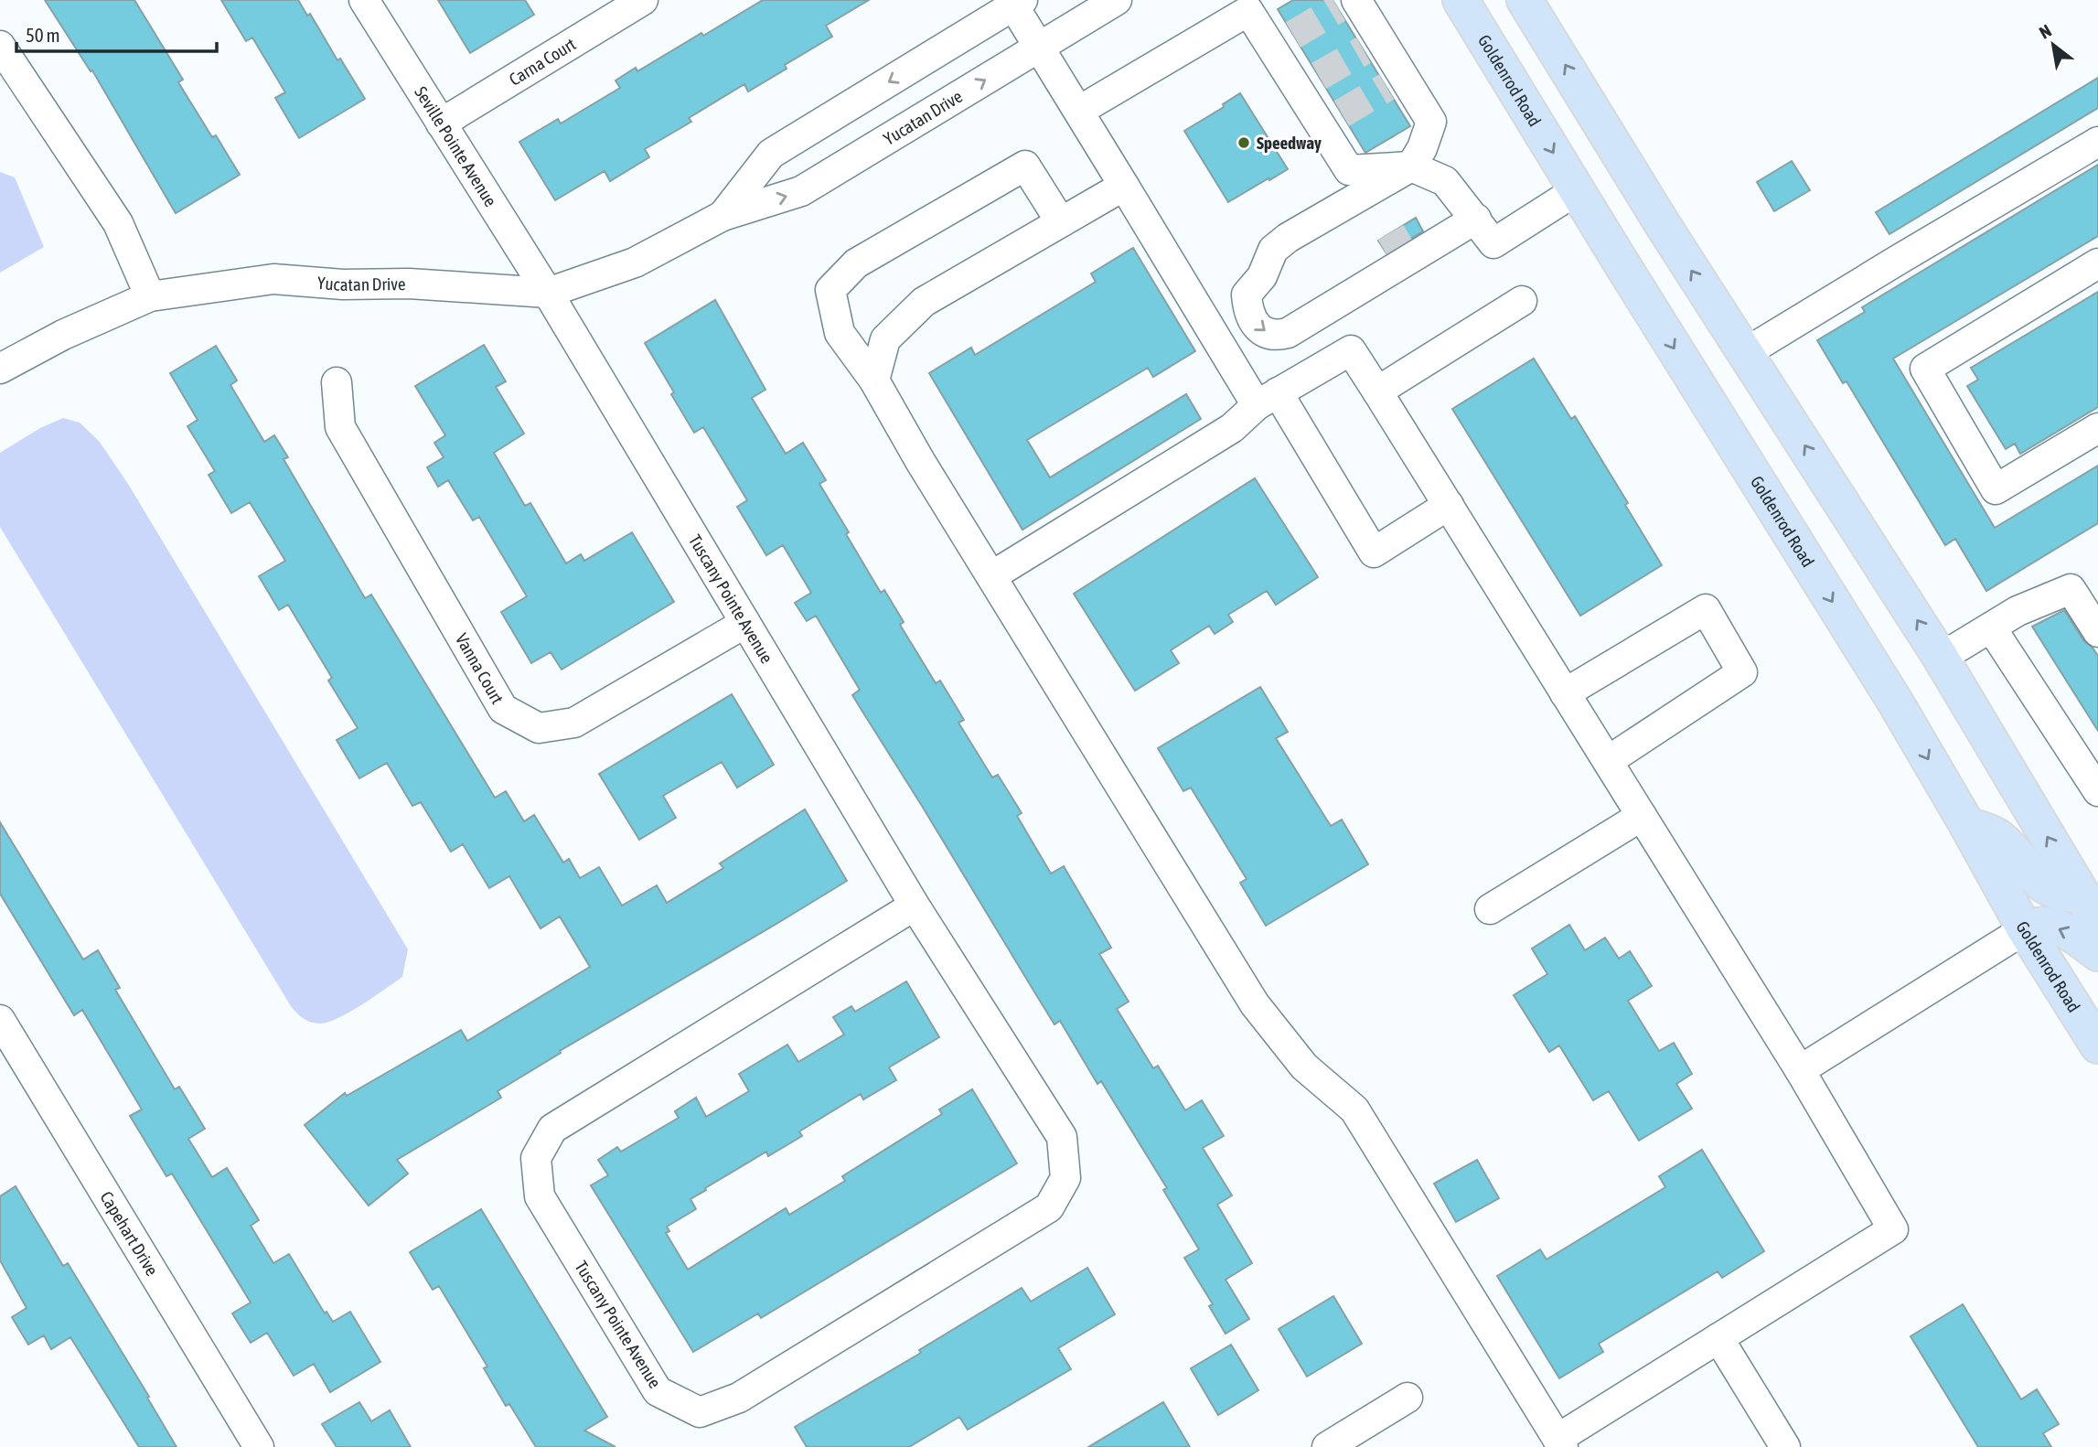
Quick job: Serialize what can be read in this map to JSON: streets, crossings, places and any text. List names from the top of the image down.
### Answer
{
  "streets": {
    "main road": ["Goldenrod Road"],
    "street": [
      "Carna Court",
      "Yucatan Drive",
      "Seville Pointe Avenue",
      "Tuscany Pointe Avenue",
      "Vanna Court",
      "Capehart Drive"
    ]
  },
  "crossings": [
    ["Carna Court", "Seville Pointe Avenue"],
    ["Yucatan Drive", "Seville Pointe Avenue"],
    ["Yucatan Drive", "Tuscany Pointe Avenue"],
    ["Seville Pointe Avenue", "Tuscany Pointe Avenue"],
    ["Tuscany Pointe Avenue", "Vanna Court"]
  ],
  "places": ["Speedway"],
  "scale_bar": "50 m",
  "north": "top left"
}
